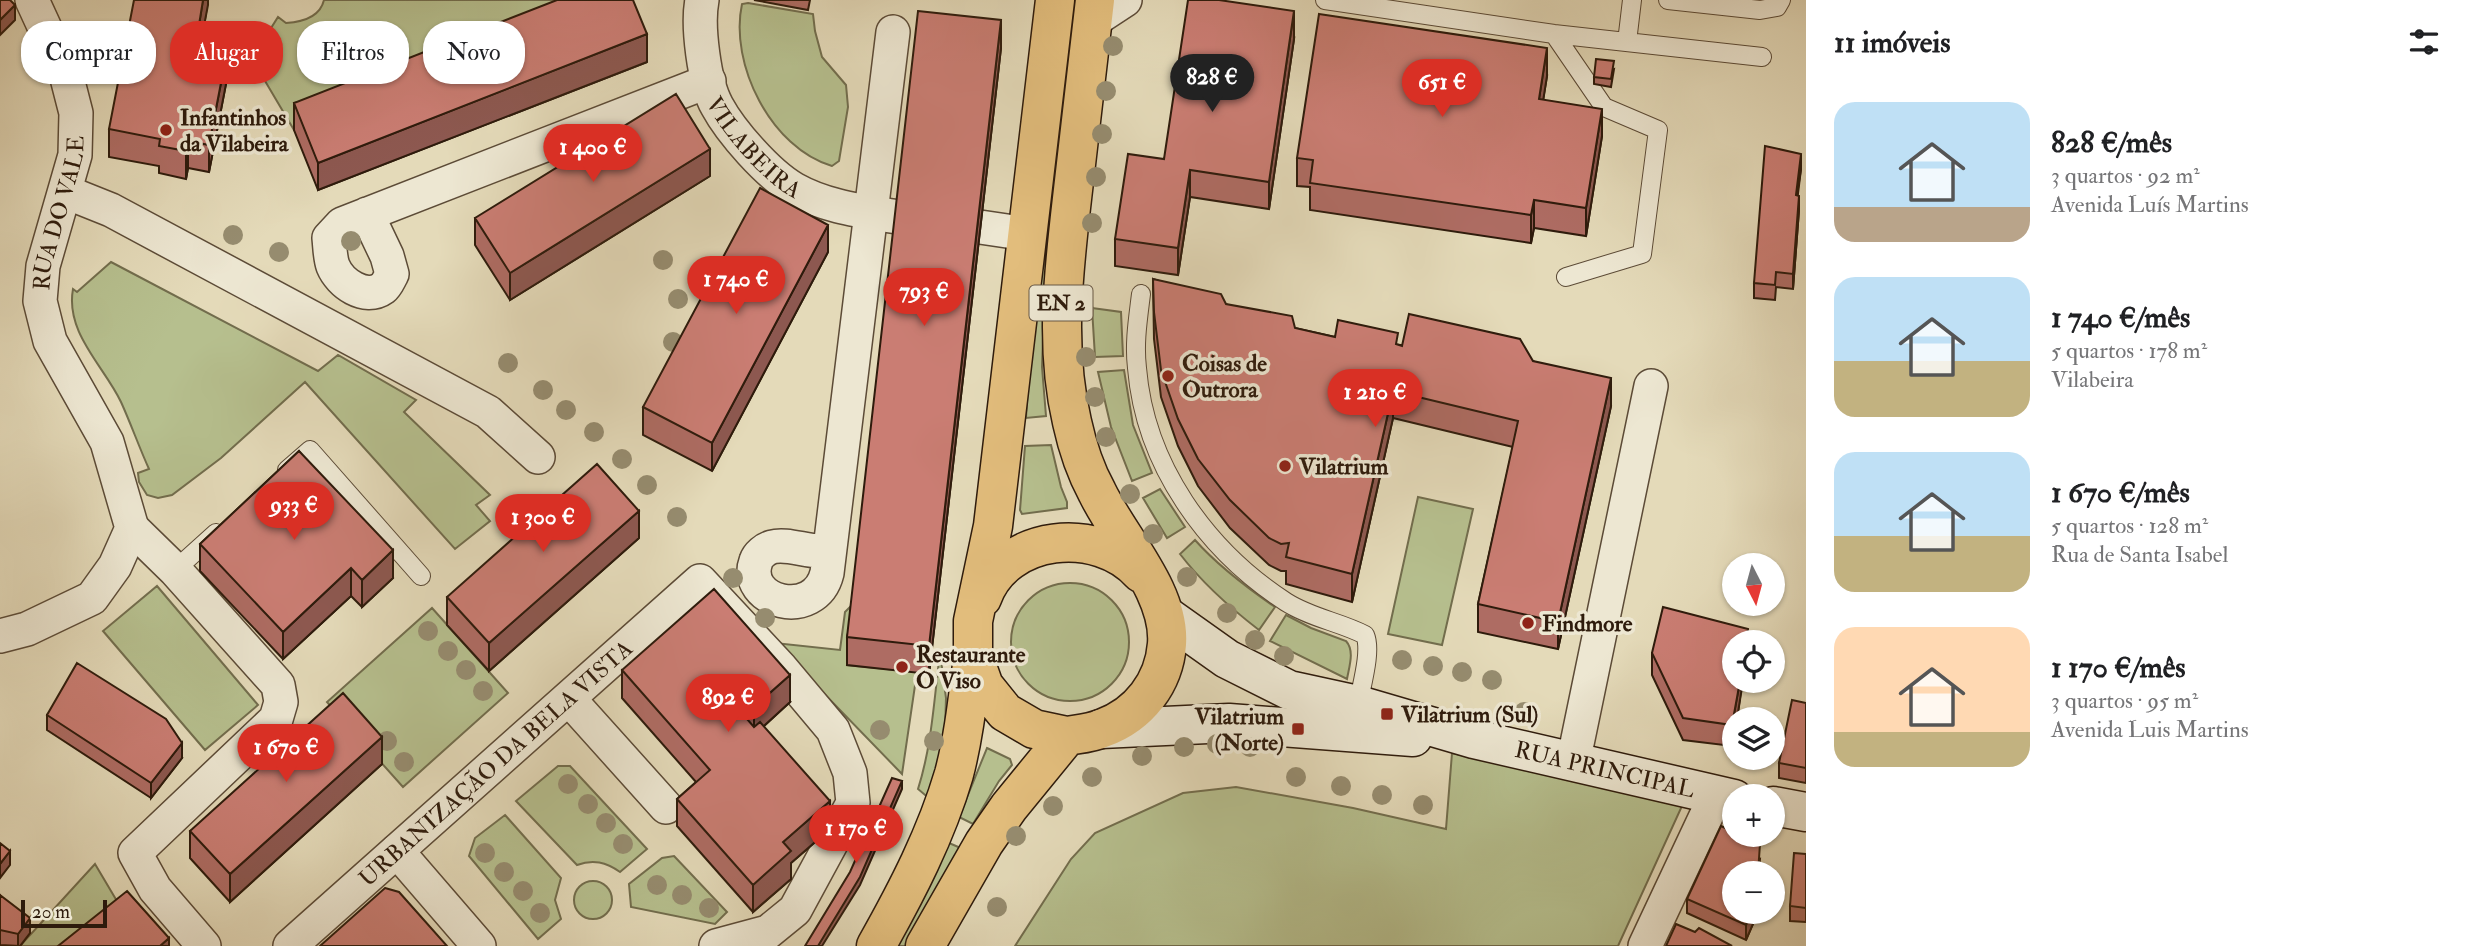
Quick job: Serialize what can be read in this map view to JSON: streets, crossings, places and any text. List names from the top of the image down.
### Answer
{
  "streets": {
    "main road": ["EN 2"],
    "street": [
      "VILABEIRA",
      "RUA DO VALE",
      "URBANIZAÇÃO DA BELA VISTA",
      "RUA PRINCIPAL"
    ]
  },
  "places": {
    "other": [
      "Infantinhos da Vilabeira",
      "Coisas de Outrora",
      "Vilatrium",
      "Findmore",
      "Restaurante O Viso"
    ],
    "transit": ["Vilatrium (Sul)", "Vilatrium (Norte)"]
  },
  "scale_bar": "20 m",
  "north": "bottom",
  "page": {
    "heading": "11 imóveis",
    "chip": [
      "Comprar",
      "Alugar",
      "Filtros",
      "Novo"
    ],
    "price": [
      "828 €",
      "651 €",
      "1 400 €",
      "1 740 €",
      "793 €",
      "1 210 €",
      "933 €",
      "1 300 €",
      "892 €",
      "1 670 €",
      "1 170 €"
    ],
    "list": [
      {
        "name": "828 €/mês",
        "note": "3 quartos · 92 m² · Avenida Luís Martins"
      },
      {
        "name": "1 740 €/mês",
        "note": "5 quartos · 178 m² · Vilabeira"
      },
      {
        "name": "1 670 €/mês",
        "note": "5 quartos · 128 m² · Rua de Santa Isabel"
      },
      {
        "name": "1 170 €/mês",
        "note": "3 quartos · 95 m² · Avenida Luis Martins"
      }
    ],
    "map_buttons": ["+", "−"],
    "scale": "20 m"
  }
}
